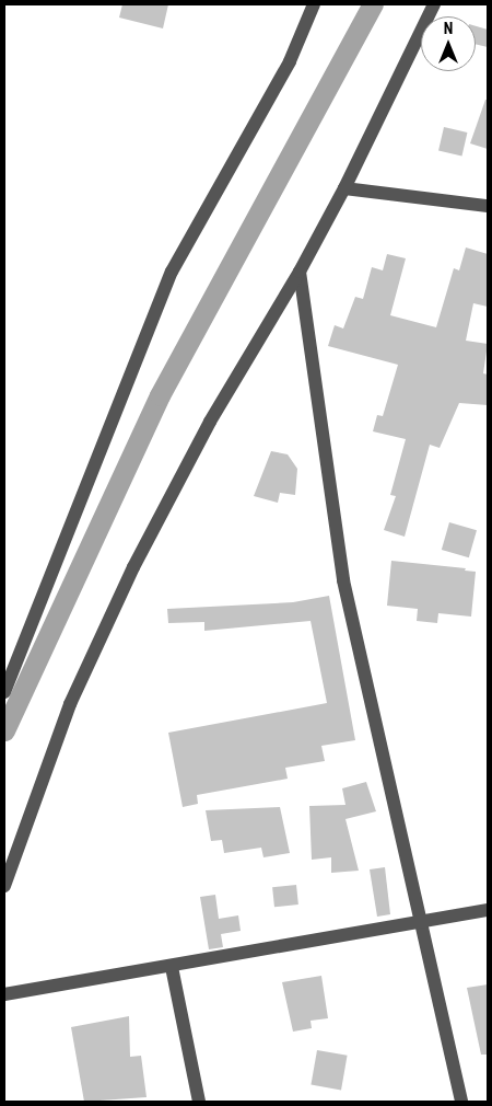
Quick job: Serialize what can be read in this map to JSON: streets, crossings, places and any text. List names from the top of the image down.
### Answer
{
  "north": "top"
}
